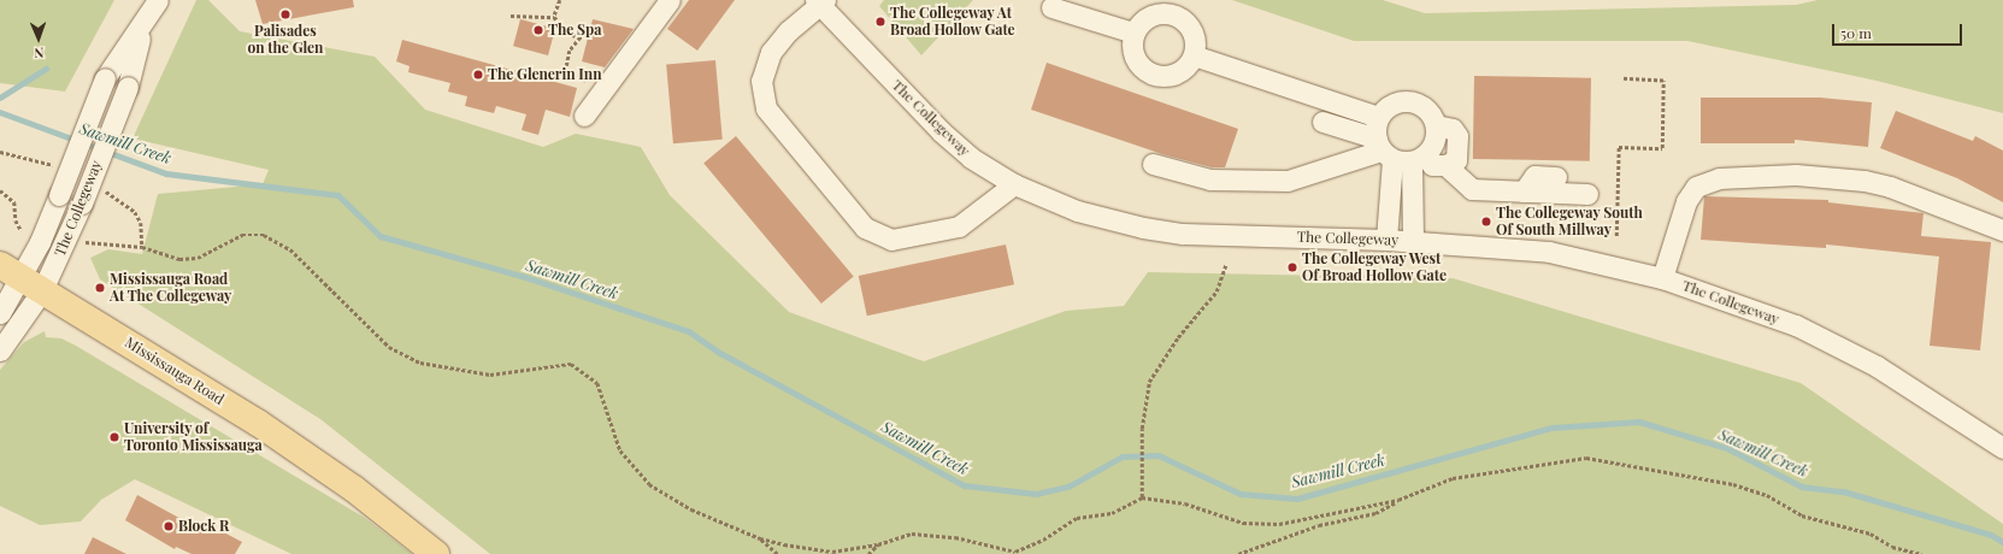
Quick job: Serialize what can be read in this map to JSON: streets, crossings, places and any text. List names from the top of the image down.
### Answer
{
  "streets": {
    "main road": ["Mississauga Road"],
    "street": ["The Collegeway"]
  },
  "crossings": [
    ["The Collegeway", "Mississauga Road"]
  ],
  "water": ["Sawmill Creek"],
  "places": [
    "Palisades on the Glen",
    "The Collegeway At Broad Hollow Gate",
    "The Spa",
    "The Glenerin Inn",
    "The Collegeway South Of South Millway",
    "The Collegeway West Of Broad Hollow Gate",
    "Mississauga Road At The Collegeway",
    "University of Toronto Mississauga",
    "Block R"
  ],
  "scale_bar": "50 m",
  "north": "bottom"
}
